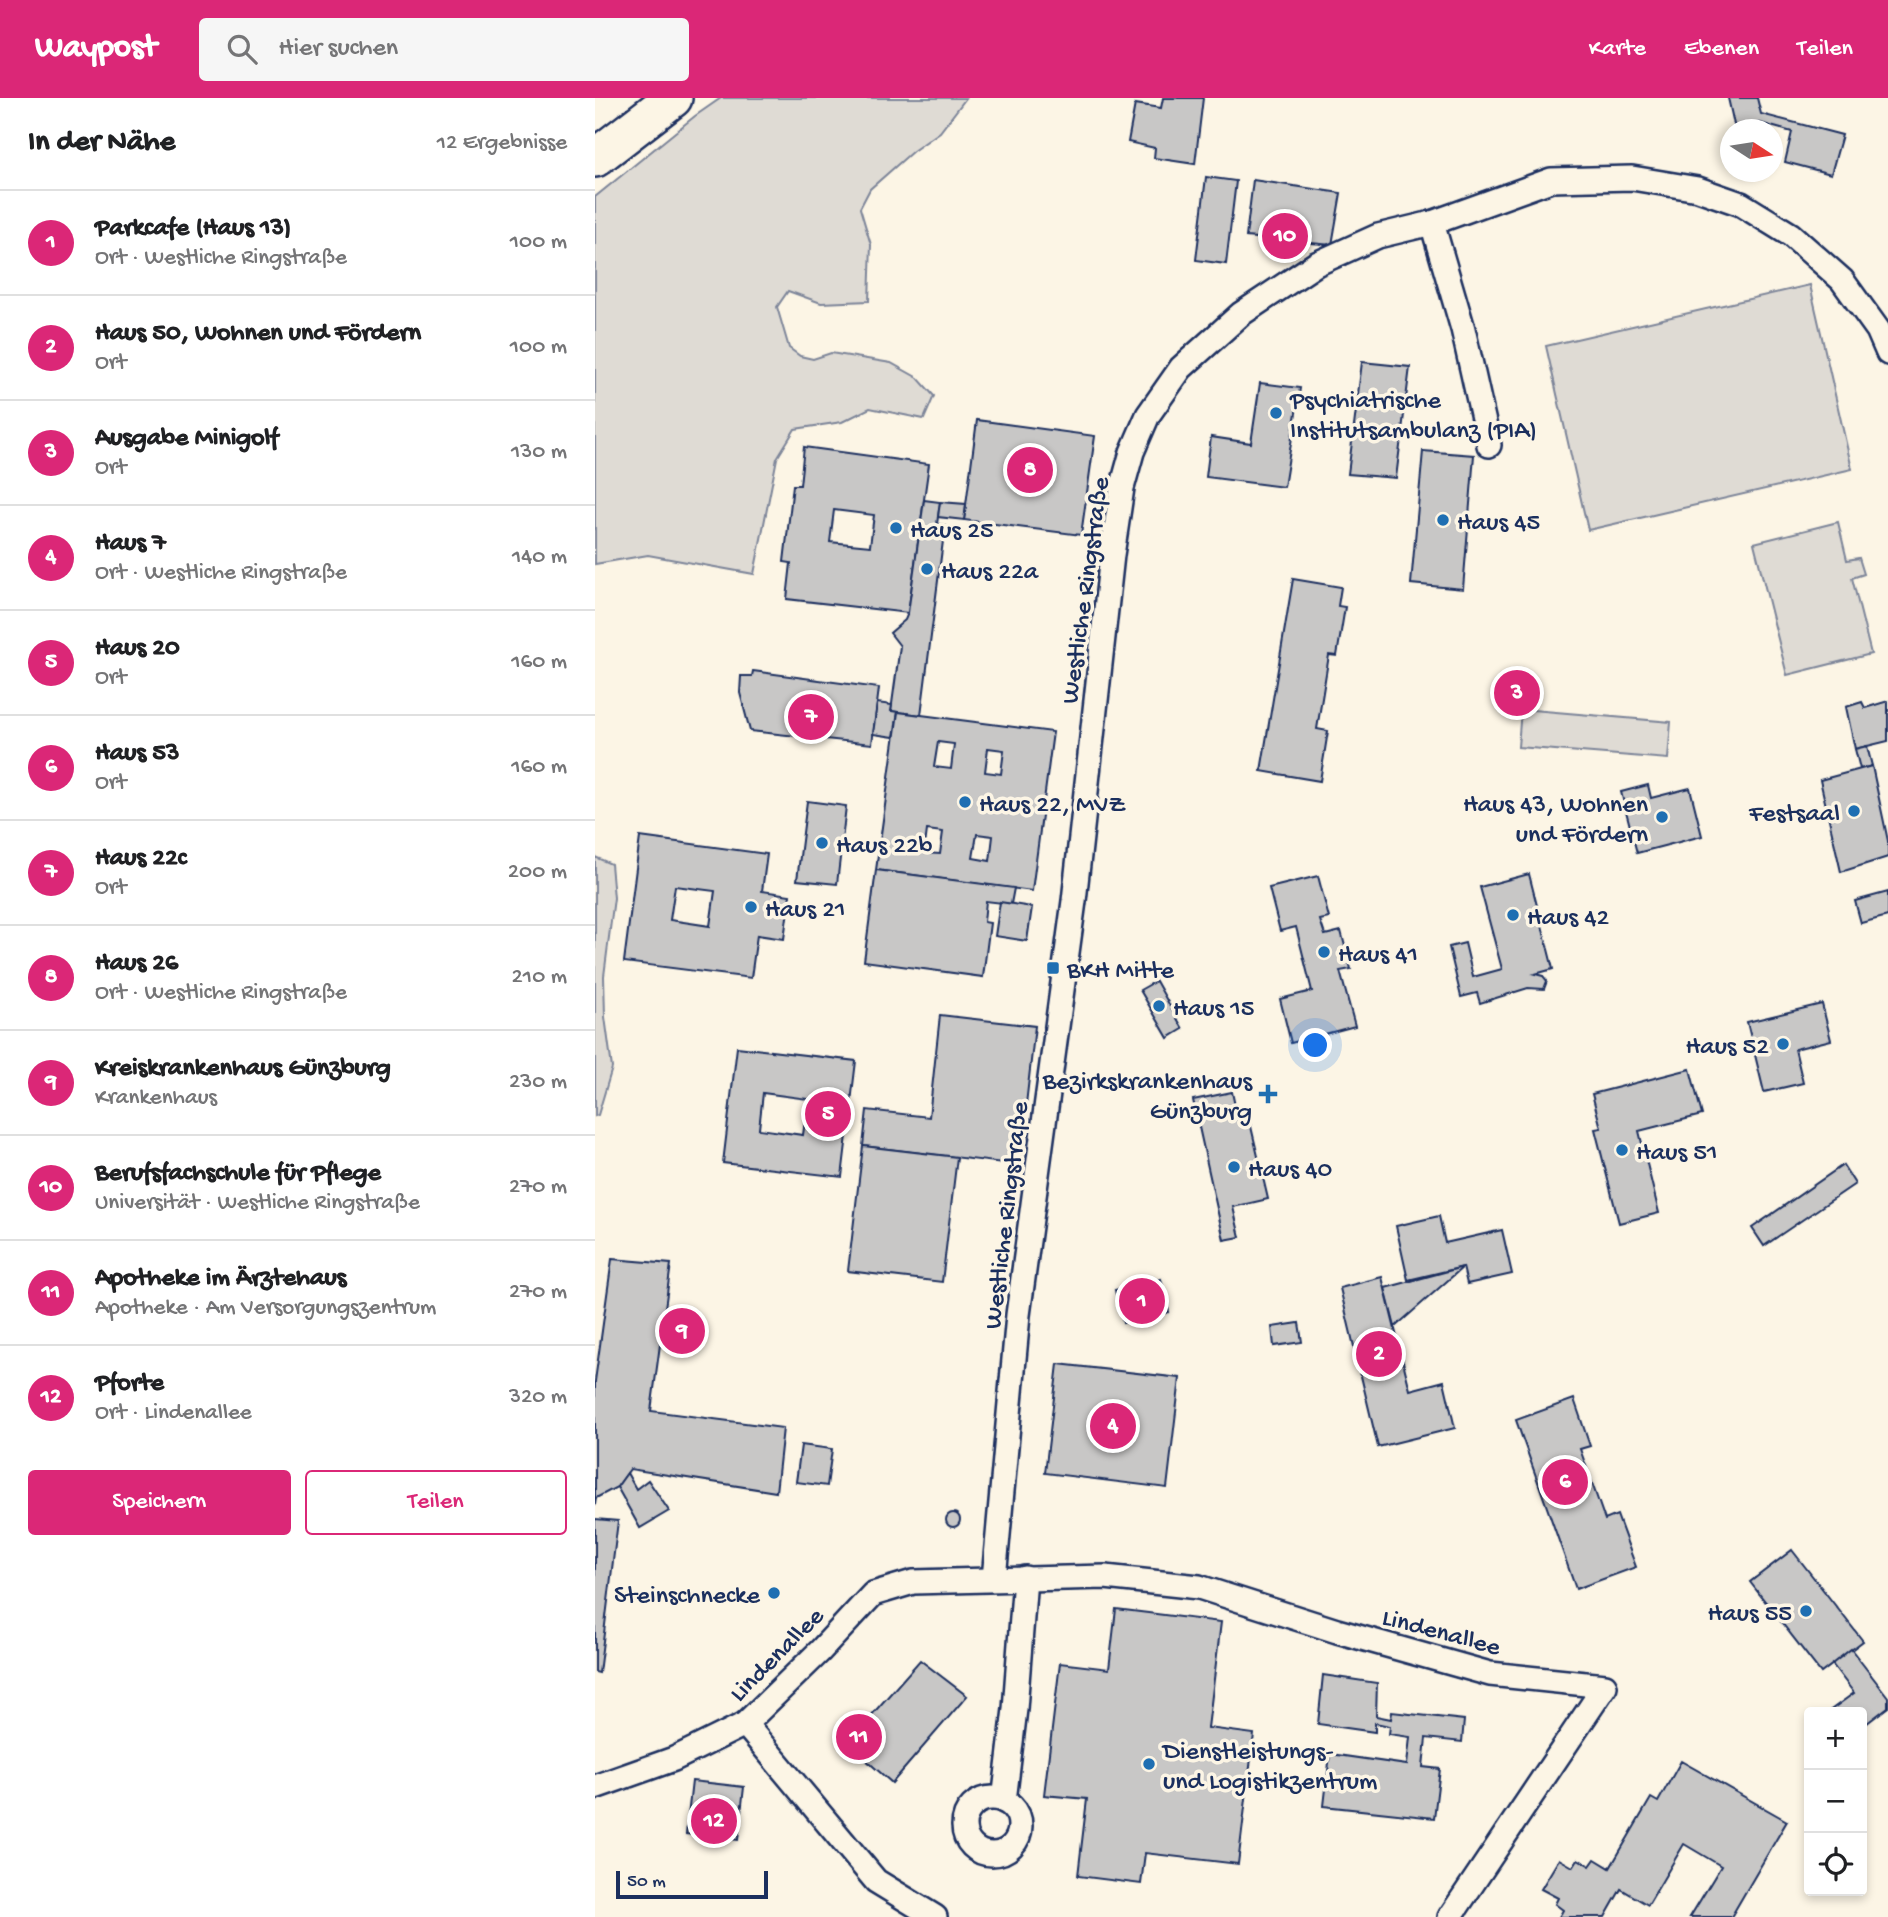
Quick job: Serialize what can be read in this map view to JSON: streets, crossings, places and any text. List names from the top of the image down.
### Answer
{
  "streets": {
    "street": ["Westliche Ringstraße", "Lindenallee"]
  },
  "crossings": [
    ["Westliche Ringstraße", "Lindenallee"]
  ],
  "places": {
    "other": [
      "Psychiatrische Institutsambulanz (PIA)",
      "Haus 45",
      "Haus 25",
      "Haus 22a",
      "Haus 22, MVZ",
      "Festsaal",
      "Haus 43, Wohnen und Fördern",
      "Haus 22b",
      "Haus 21",
      "Haus 42",
      "Haus 41",
      "Haus 15",
      "Haus 52",
      "Haus 51",
      "Haus 40",
      "Steinschnecke",
      "Haus 55",
      "Dienstleistungs- und Logistikzentrum"
    ],
    "transit": ["BKH Mitte"],
    "health": ["Bezirkskrankenhaus Günzburg"]
  },
  "scale_bar": "50 m",
  "north": "right",
  "page": {
    "header": "Waypost",
    "search": "Hier suchen",
    "nav": ["Karte", "Ebenen", "Teilen"],
    "heading": ["In der Nähe", "12 Ergebnisse"],
    "list": [
      {
        "mark": "1",
        "name": "Parkcafe (Haus 13)",
        "note": "Ort · Westliche Ringstraße",
        "value": "100 m"
      },
      {
        "mark": "2",
        "name": "Haus 50, Wohnen und Fördern",
        "note": "Ort",
        "value": "100 m"
      },
      {
        "mark": "3",
        "name": "Ausgabe Minigolf",
        "note": "Ort",
        "value": "130 m"
      },
      {
        "mark": "4",
        "name": "Haus 7",
        "note": "Ort · Westliche Ringstraße",
        "value": "140 m"
      },
      {
        "mark": "5",
        "name": "Haus 20",
        "note": "Ort",
        "value": "160 m"
      },
      {
        "mark": "6",
        "name": "Haus 53",
        "note": "Ort",
        "value": "160 m"
      },
      {
        "mark": "7",
        "name": "Haus 22c",
        "note": "Ort",
        "value": "200 m"
      },
      {
        "mark": "8",
        "name": "Haus 26",
        "note": "Ort · Westliche Ringstraße",
        "value": "210 m"
      },
      {
        "mark": "9",
        "name": "Kreiskrankenhaus Günzburg",
        "note": "Krankenhaus",
        "value": "230 m"
      },
      {
        "mark": "10",
        "name": "Berufsfachschule für Pflege",
        "note": "Universität · Westliche Ringstraße",
        "value": "270 m"
      },
      {
        "mark": "11",
        "name": "Apotheke im Ärztehaus",
        "note": "Apotheke · Am Versorgungszentrum",
        "value": "270 m"
      },
      {
        "mark": "12",
        "name": "Pforte",
        "note": "Ort · Lindenallee",
        "value": "320 m"
      }
    ],
    "pins": [
      "10",
      "8",
      "3",
      "7",
      "5",
      "1",
      "9",
      "2",
      "4",
      "6",
      "11",
      "12"
    ],
    "buttons": ["Speichern", "Teilen"],
    "map_buttons": ["+", "−"],
    "scale": "50 m"
  }
}
